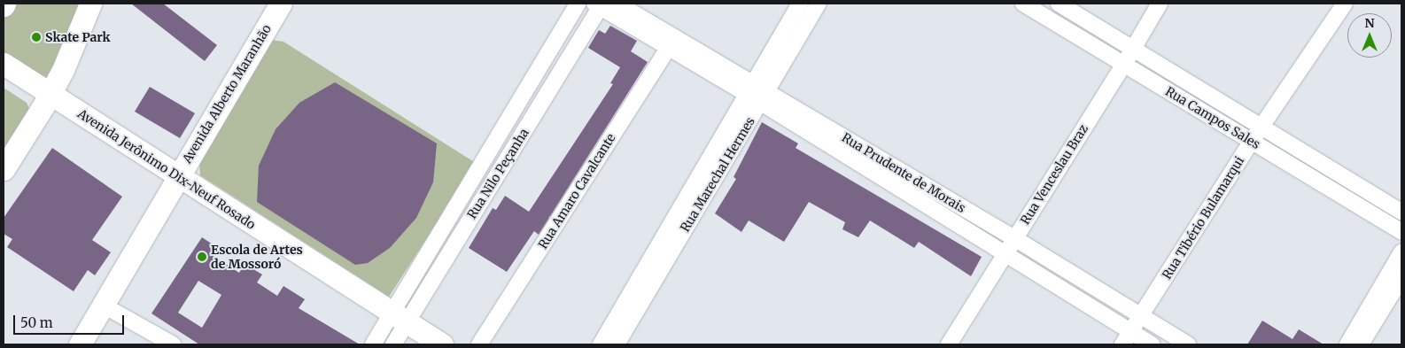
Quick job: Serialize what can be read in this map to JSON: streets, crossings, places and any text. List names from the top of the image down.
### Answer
{
  "streets": {
    "main road": ["Avenida Alberto Maranhão", "Avenida Jerônimo Dix-Neuf Rosado"],
    "street": [
      "Rua Campos Sales",
      "Rua Prudente de Morais",
      "Rua Nilo Peçanha",
      "Rua Marechal Hermes",
      "Rua Venceslau Braz",
      "Rua Amaro Cavalcante",
      "Rua Tibério Bulamarqui"
    ]
  },
  "crossings": [
    ["Avenida Alberto Maranhão", "Avenida Jerônimo Dix-Neuf Rosado"],
    ["Rua Campos Sales", "Rua Venceslau Braz"],
    ["Rua Campos Sales", "Rua Tibério Bulamarqui"],
    ["Avenida Jerônimo Dix-Neuf Rosado", "Rua Nilo Peçanha"],
    ["Rua Prudente de Morais", "Rua Nilo Peçanha"],
    ["Rua Prudente de Morais", "Rua Marechal Hermes"],
    ["Rua Prudente de Morais", "Rua Venceslau Braz"],
    ["Rua Prudente de Morais", "Rua Amaro Cavalcante"],
    ["Rua Prudente de Morais", "Rua Tibério Bulamarqui"]
  ],
  "places": ["Skate Park", "Escola de Artes de Mossoró"],
  "scale_bar": "50 m",
  "north": "top"
}
